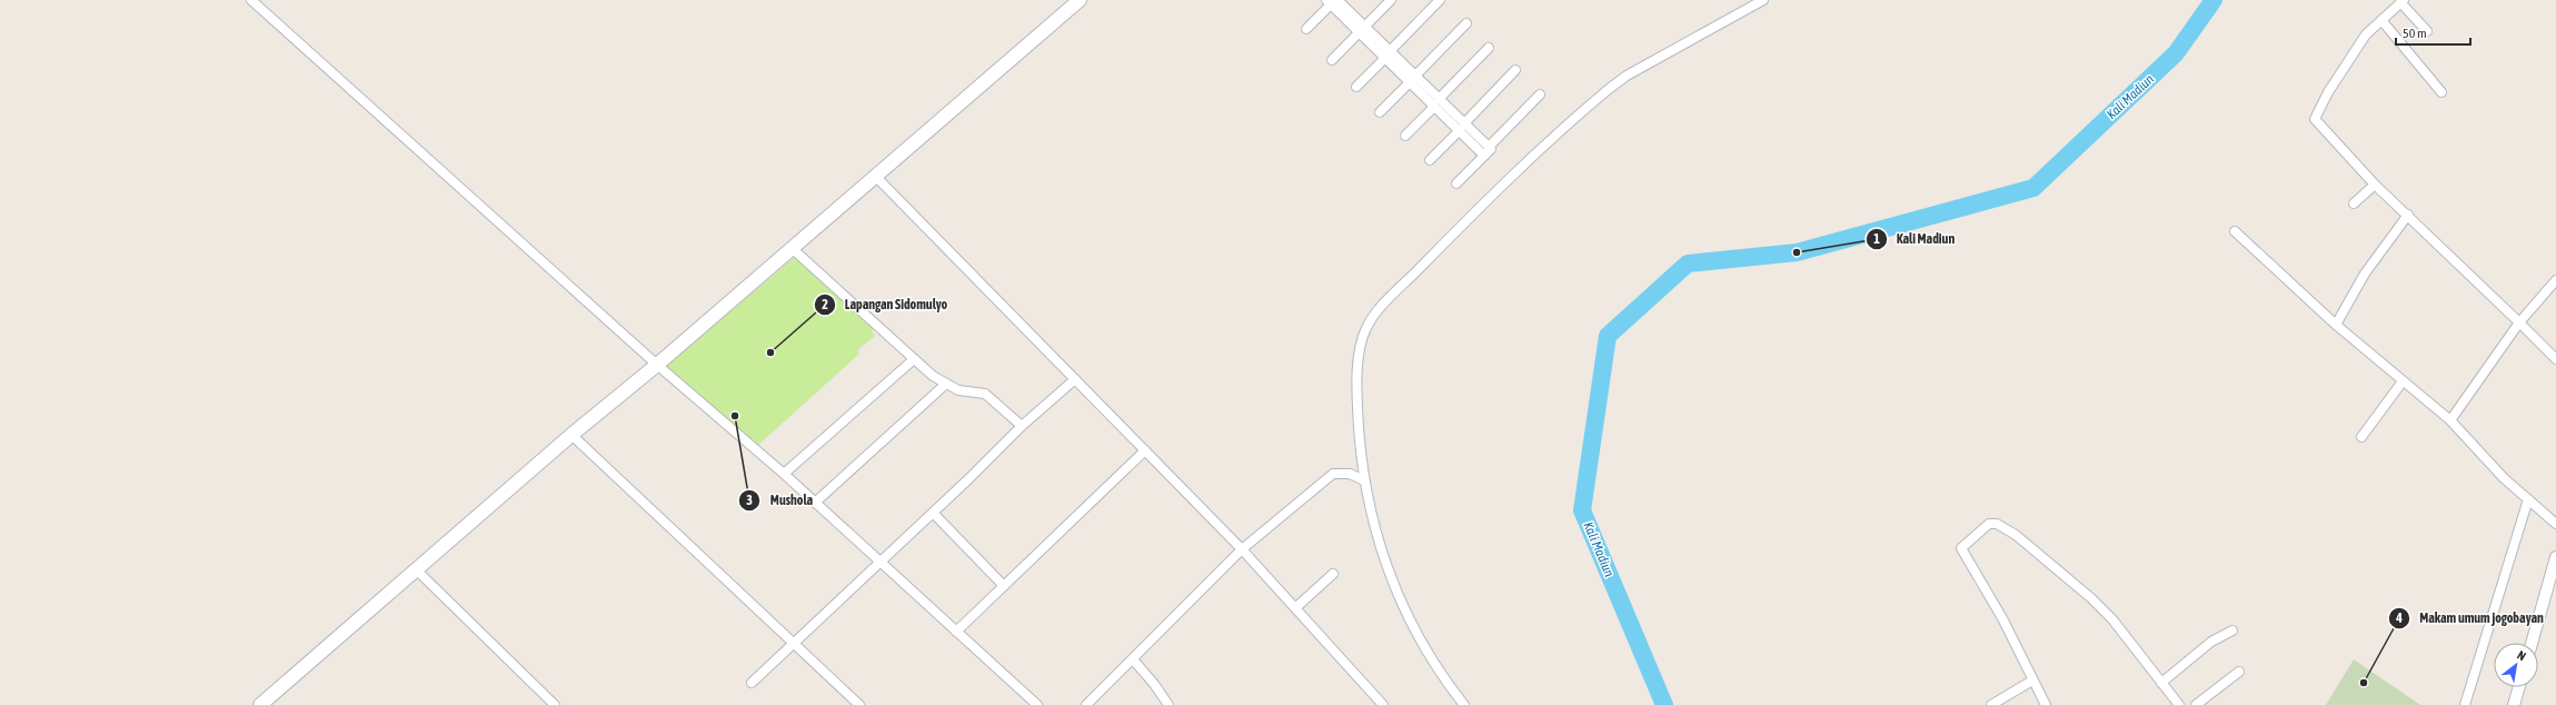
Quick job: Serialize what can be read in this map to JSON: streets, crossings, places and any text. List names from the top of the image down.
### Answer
{
  "water": ["Kali Madiun"],
  "places": [
    "Kali Madiun",
    "Lapangan Sidomulyo",
    "Mushola",
    "Makam umum jogobayan"
  ],
  "scale_bar": "50 m",
  "north": "top right"
}
